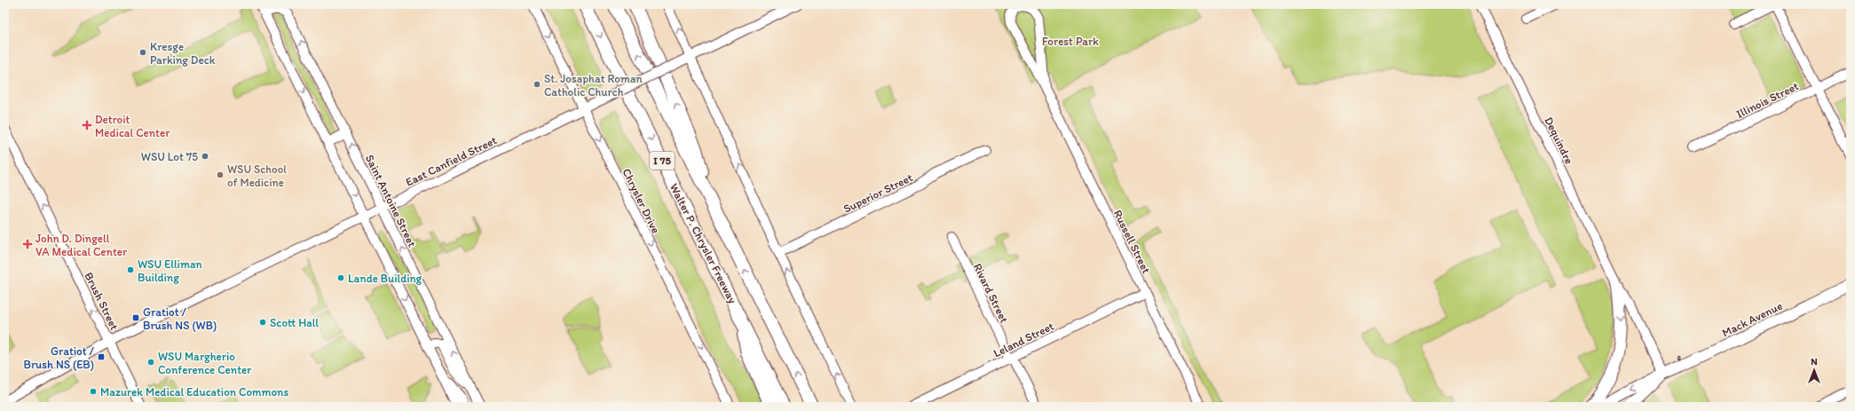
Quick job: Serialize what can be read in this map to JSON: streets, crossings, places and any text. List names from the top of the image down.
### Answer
{
  "streets": {
    "highway": ["I 75", "Walter P. Chrysler Freeway"],
    "main road": ["Mack Avenue"],
    "street": [
      "Illinois Street",
      "Dequindre",
      "East Canfield Street",
      "Superior Street",
      "Saint Antoine Street",
      "Chrysler Drive",
      "Russell Street",
      "Rivard Street",
      "Brush Street",
      "Leland Street"
    ]
  },
  "crossings": [
    ["Dequindre", "Mack Avenue"],
    ["East Canfield Street", "Saint Antoine Street"],
    ["East Canfield Street", "Chrysler Drive"],
    ["East Canfield Street", "Brush Street"],
    ["Russell Street", "Leland Street"],
    ["Rivard Street", "Leland Street"]
  ],
  "one_way": ["Chrysler Drive", "Brush Street"],
  "parks": ["Forest Park"],
  "places": {
    "other": [
      "Kresge Parking Deck",
      "St. Josaphat Roman Catholic Church",
      "WSU Lot 75",
      "WSU School of Medicine",
      "WSU Elliman Building",
      "Lande Building",
      "Scott Hall",
      "WSU Margherio Conference Center",
      "Mazurek Medical Education Commons"
    ],
    "health": ["Detroit Medical Center", "John D. Dingell VA Medical Center"],
    "transit": ["Gratiot / Brush NS (WB)", "Gratiot / Brush NS (EB)"]
  },
  "north": "top"
}
